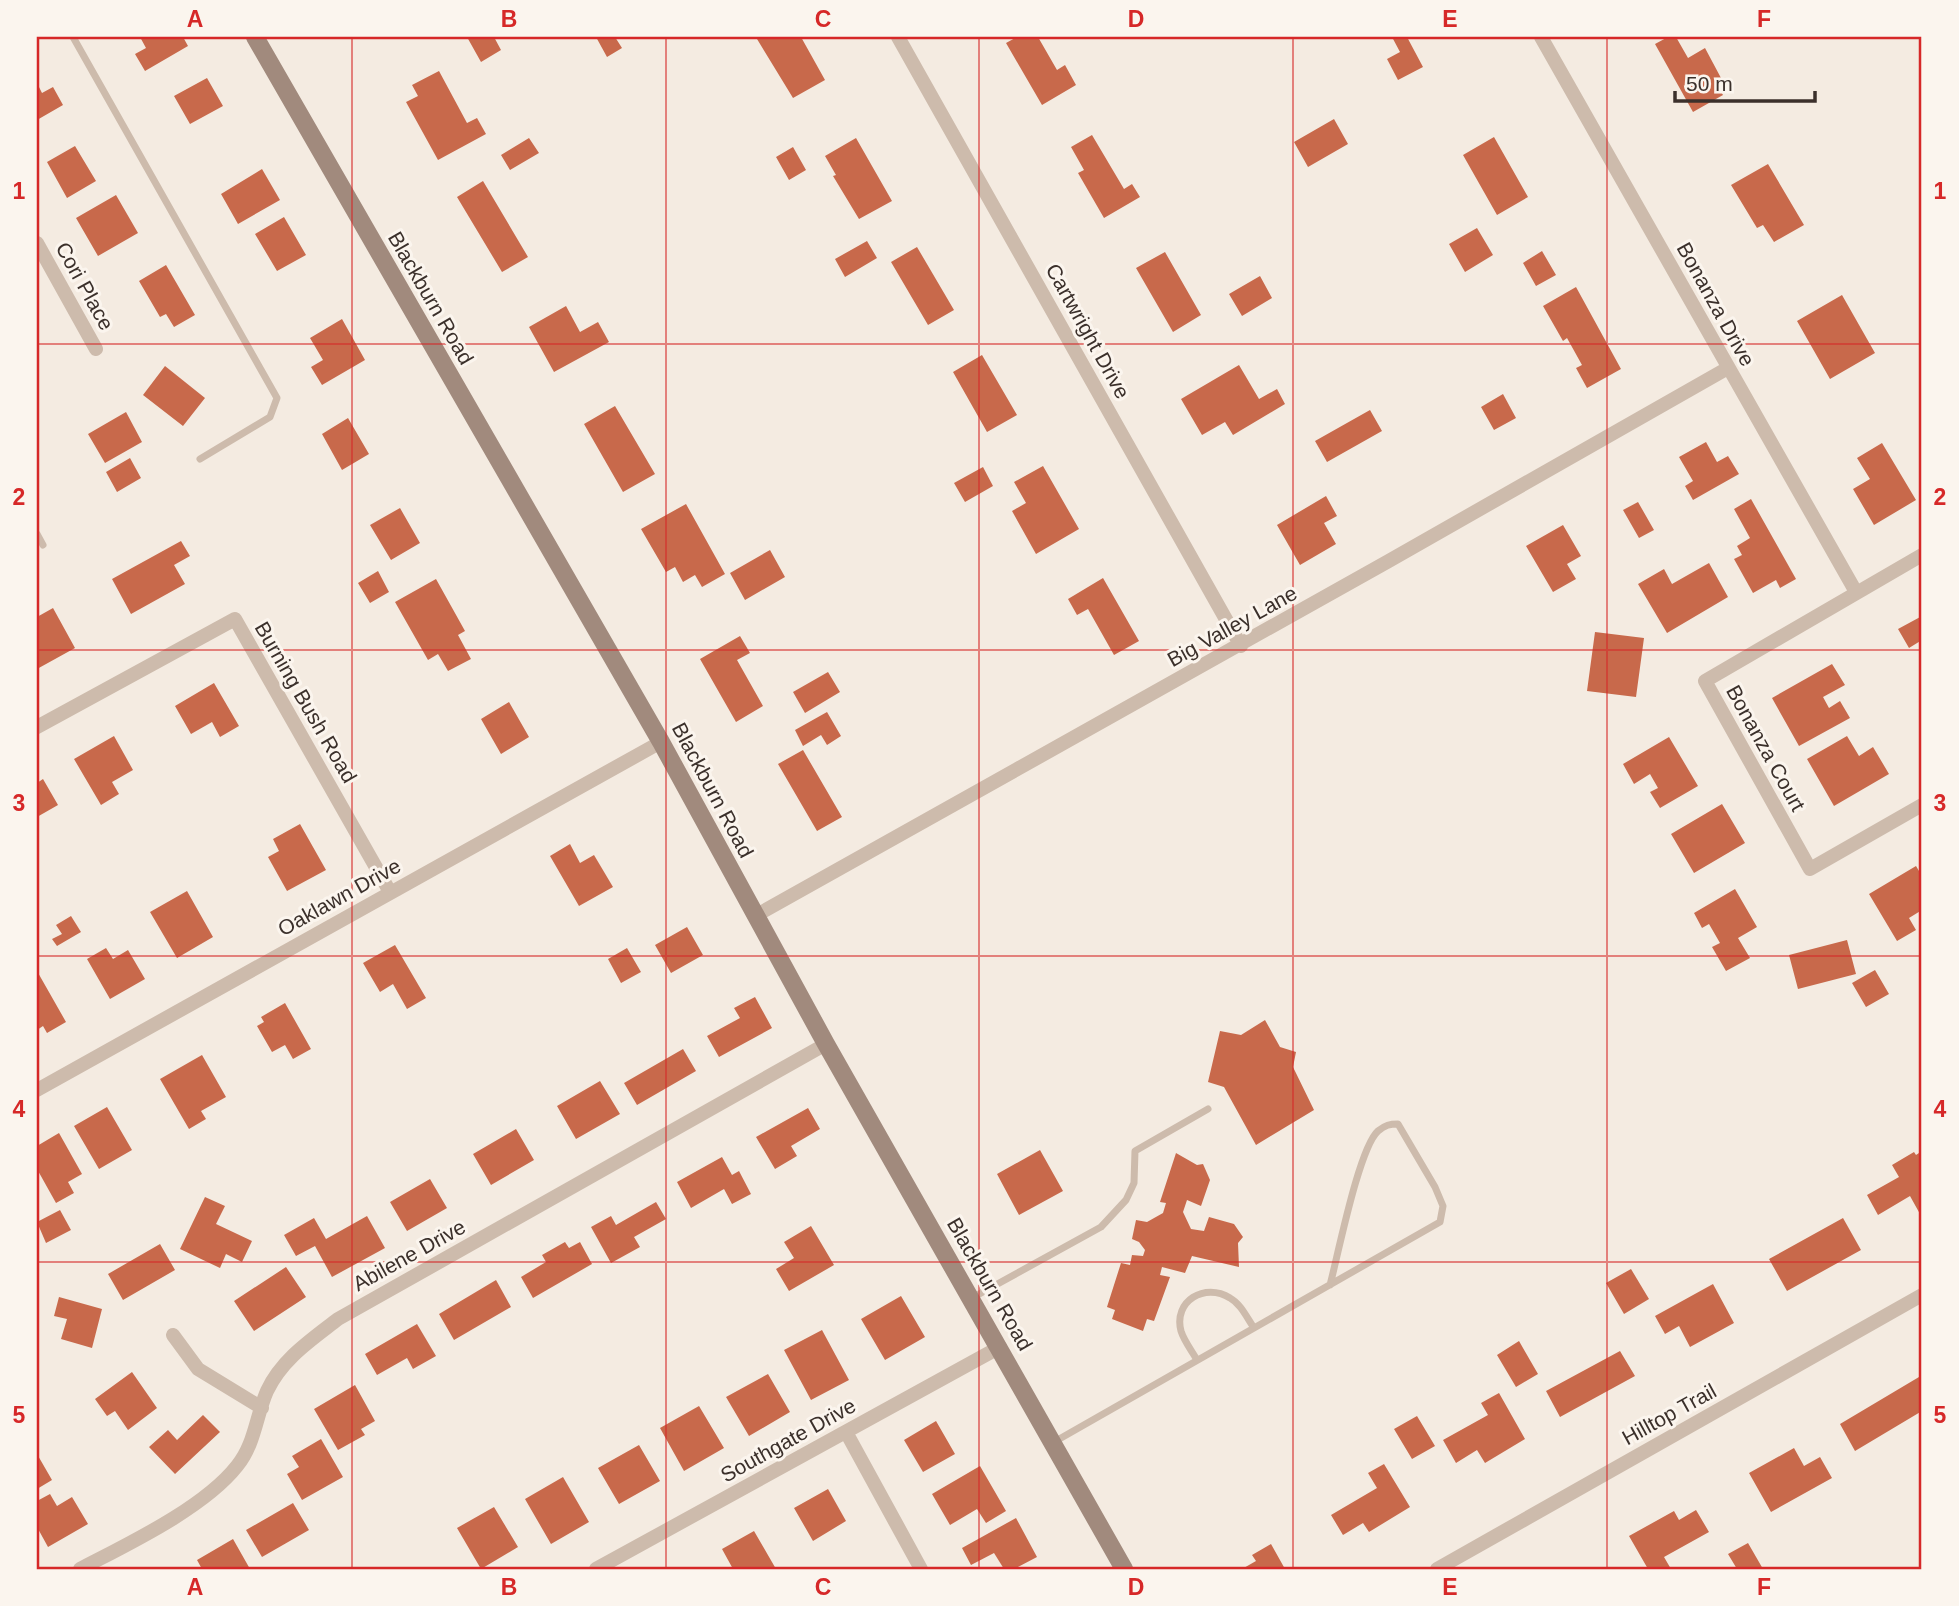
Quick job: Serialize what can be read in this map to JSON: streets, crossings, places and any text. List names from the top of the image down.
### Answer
{
  "streets": {
    "main road": ["Blackburn Road"],
    "street": [
      "Cori Place",
      "Bonanza Drive",
      "Cartwright Drive",
      "Big Valley Lane",
      "Burning Bush Road",
      "Bonanza Court",
      "Oaklawn Drive",
      "Abilene Drive",
      "Hilltop Trail",
      "Southgate Drive"
    ]
  },
  "crossings": [
    ["Blackburn Road", "Big Valley Lane"],
    ["Blackburn Road", "Oaklawn Drive"],
    ["Blackburn Road", "Abilene Drive"],
    ["Blackburn Road", "Southgate Drive"],
    ["Bonanza Drive", "Big Valley Lane"],
    ["Bonanza Drive", "Bonanza Court"],
    ["Cartwright Drive", "Big Valley Lane"],
    ["Burning Bush Road", "Oaklawn Drive"]
  ],
  "scale_bar": "50 m",
  "grid": {
    "columns": [
      "A",
      "B",
      "C",
      "D",
      "E",
      "F"
    ],
    "rows": [
      "1",
      "2",
      "3",
      "4",
      "5"
    ]
  }
}
